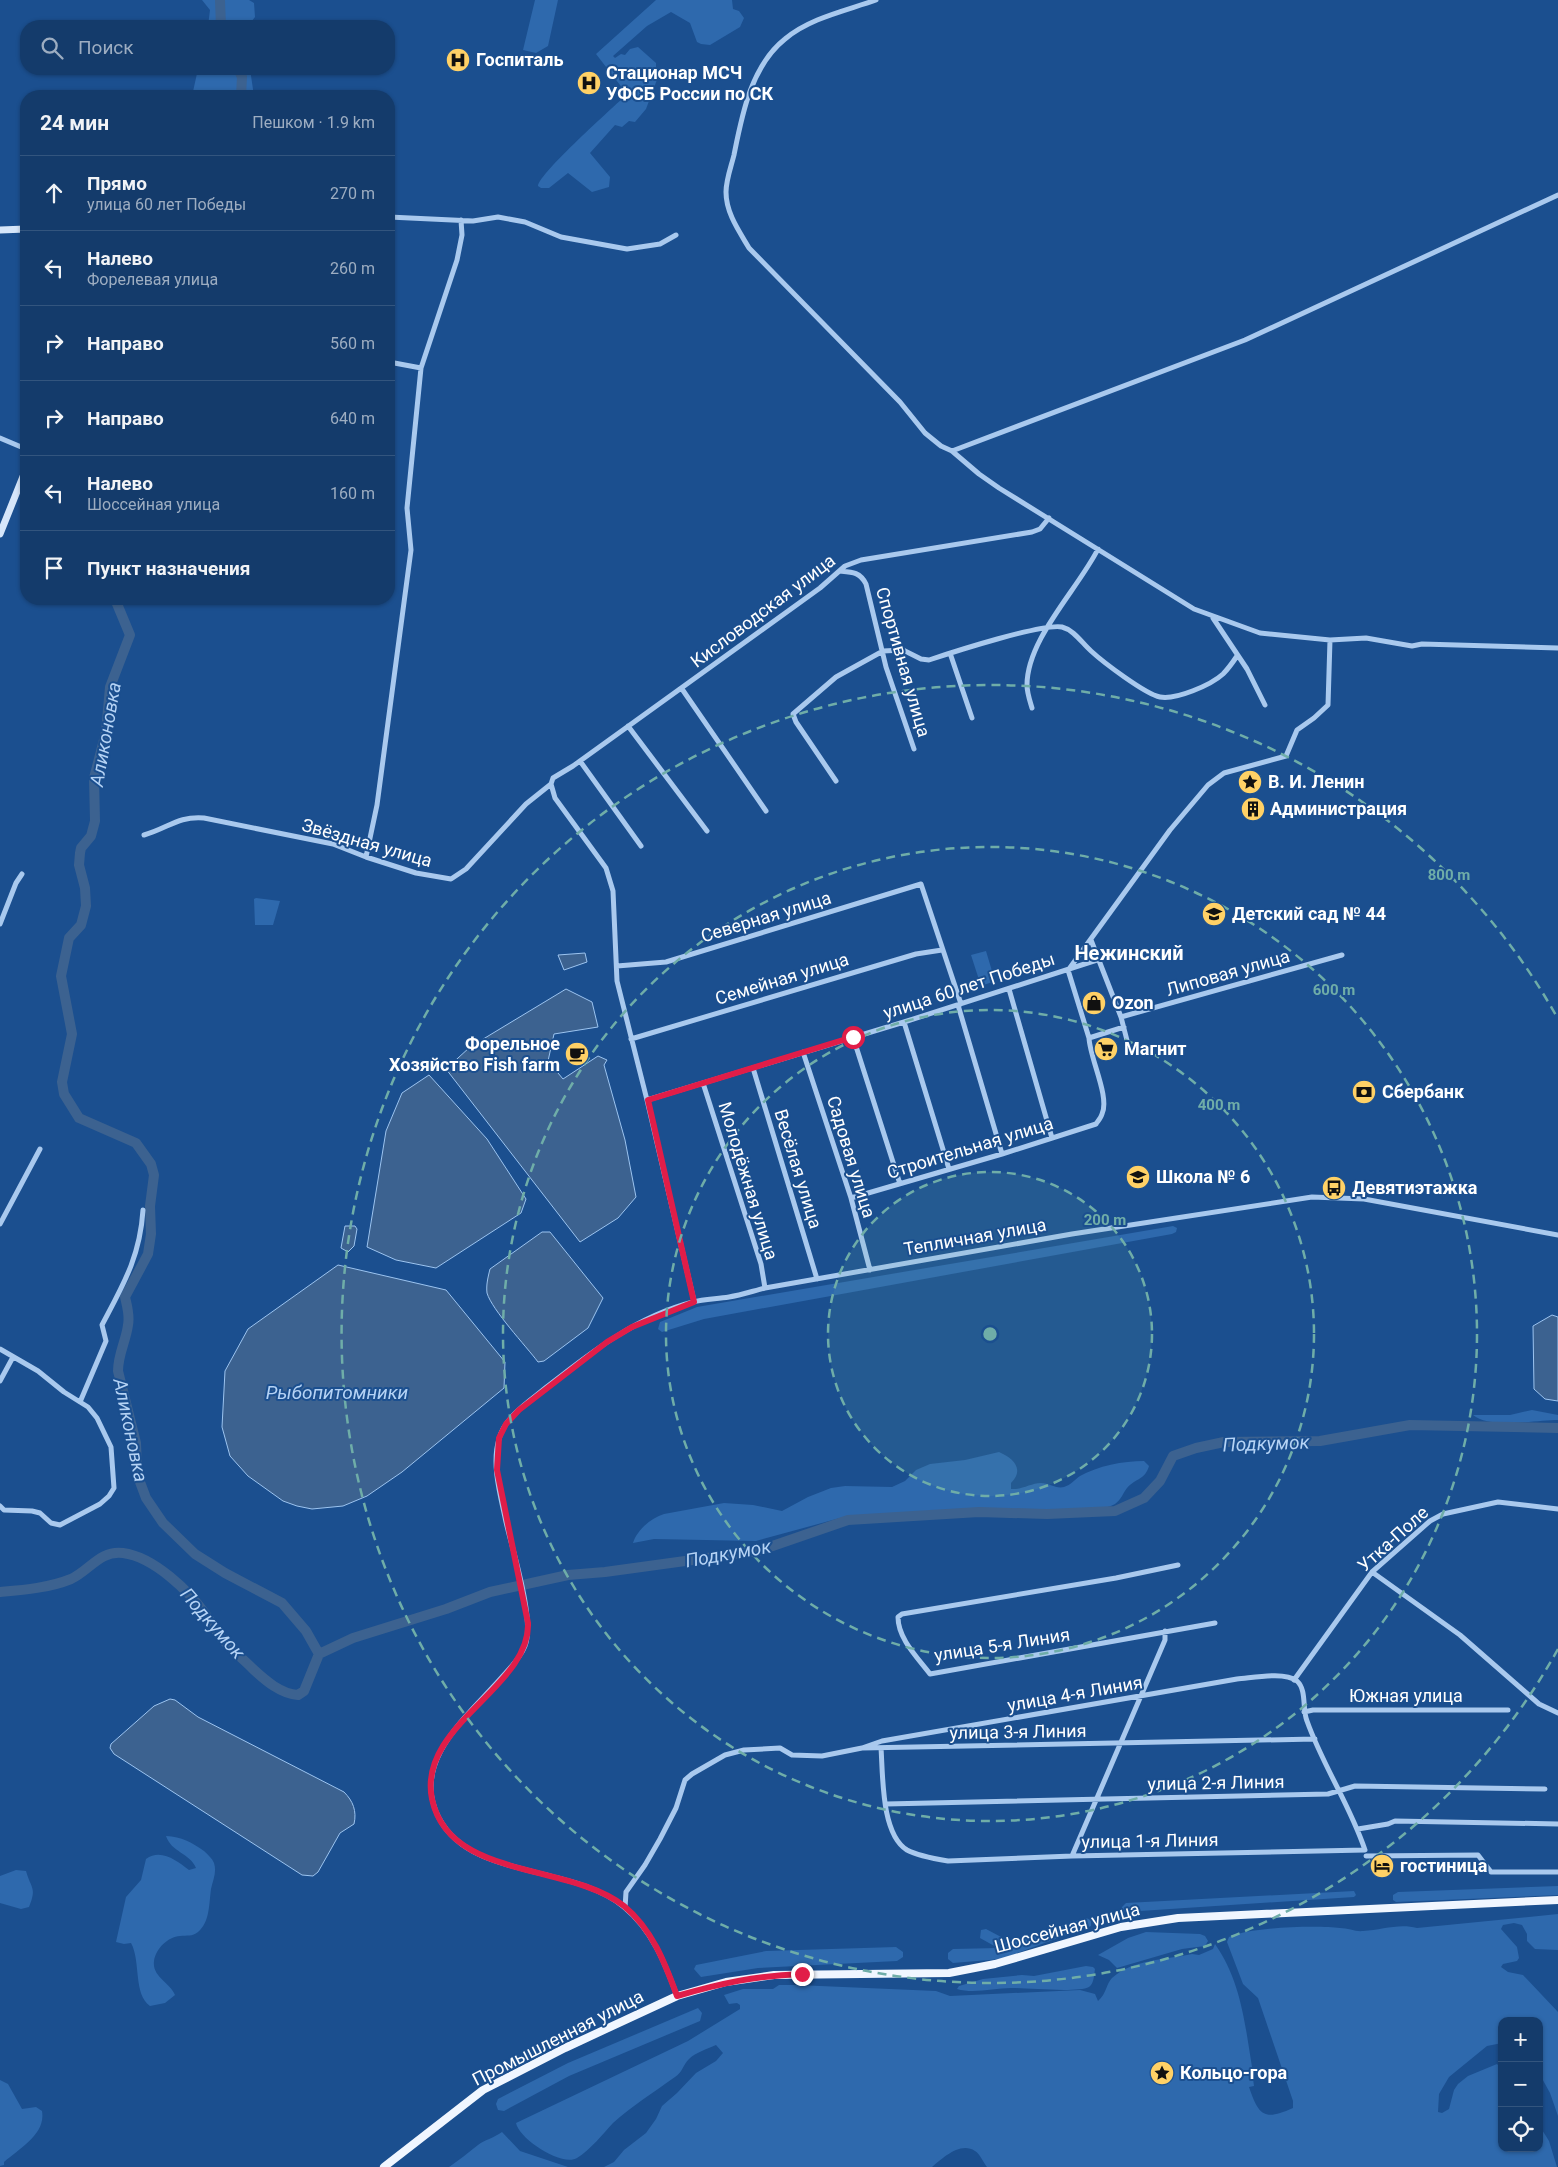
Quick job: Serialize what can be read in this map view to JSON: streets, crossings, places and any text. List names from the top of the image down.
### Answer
{
  "streets": {
    "main road": ["Шоссейная улица", "Промышленная улица"],
    "street": [
      "Кисловодская улица",
      "Спортивная улица",
      "Звёздная улица",
      "Северная улица",
      "Липовая улица",
      "Семейная улица",
      "улица 60 лет Победы",
      "Строительная улица",
      "Садовая улица",
      "Весёлая улица",
      "Молодёжная улица",
      "Тепличная улица",
      "Утка-Поле",
      "улица 5-я Линия",
      "улица 4-я Линия",
      "Южная улица",
      "улица 3-я Линия",
      "улица 2-я Линия",
      "улица 1-я Линия"
    ]
  },
  "crossings": [
    ["Кисловодская улица", "Спортивная улица"],
    ["Кисловодская улица", "Звёздная улица"],
    ["Северная улица", "Семейная улица"],
    ["улица 60 лет Победы", "Садовая улица"],
    ["улица 60 лет Победы", "Весёлая улица"],
    ["улица 60 лет Победы", "Молодёжная улица"],
    ["Строительная улица", "Садовая улица"],
    ["Садовая улица", "Тепличная улица"],
    ["Весёлая улица", "Тепличная улица"],
    ["Молодёжная улица", "Тепличная улица"],
    ["Тепличная улица", "улица 3-я Линия"],
    ["Тепличная улица", "Шоссейная улица"],
    ["Тепличная улица", "Промышленная улица"],
    ["Утка-Поле", "улица 4-я Линия"],
    ["улица 4-я Линия", "улица 3-я Линия"],
    ["улица 3-я Линия", "улица 1-я Линия"],
    ["улица 2-я Линия", "улица 1-я Линия"],
    ["Шоссейная улица", "Промышленная улица"]
  ],
  "districts": ["Нежинский"],
  "water": ["Аликоновка", "Рыбопитомники", "Подкумок"],
  "places": {
    "hospital": ["Госпиталь", "Стационар МСЧ УФСБ России по СК"],
    "place": ["В. И. Ленин", "Кольцо-гора"],
    "building": ["Администрация"],
    "school or university": ["Детский сад № 44", "Школа № 6"],
    "shop": ["Ozon"],
    "supermarket": ["Магнит"],
    "cafe": ["Форельное Хозяйство Fish farm"],
    "bank": ["Сбербанк"],
    "bus stop": ["Девятиэтажка"],
    "hotel": ["гостиница"]
  },
  "page": {
    "search": "Поиск",
    "heading": ["24 мин", "Пешком · 1.9 km"],
    "list": [
      ["Прямо", "улица 60 лет Победы", "270 m"],
      ["Налево", "Форелевая улица", "260 m"],
      ["Направо", "560 m"],
      ["Направо", "640 m"],
      ["Налево", "Шоссейная улица", "160 m"],
      "Пункт назначения"
    ],
    "map_buttons": ["+", "−"]
  },
  "rings": [
    "800 m",
    "600 m",
    "400 m",
    "200 m"
  ]
}
